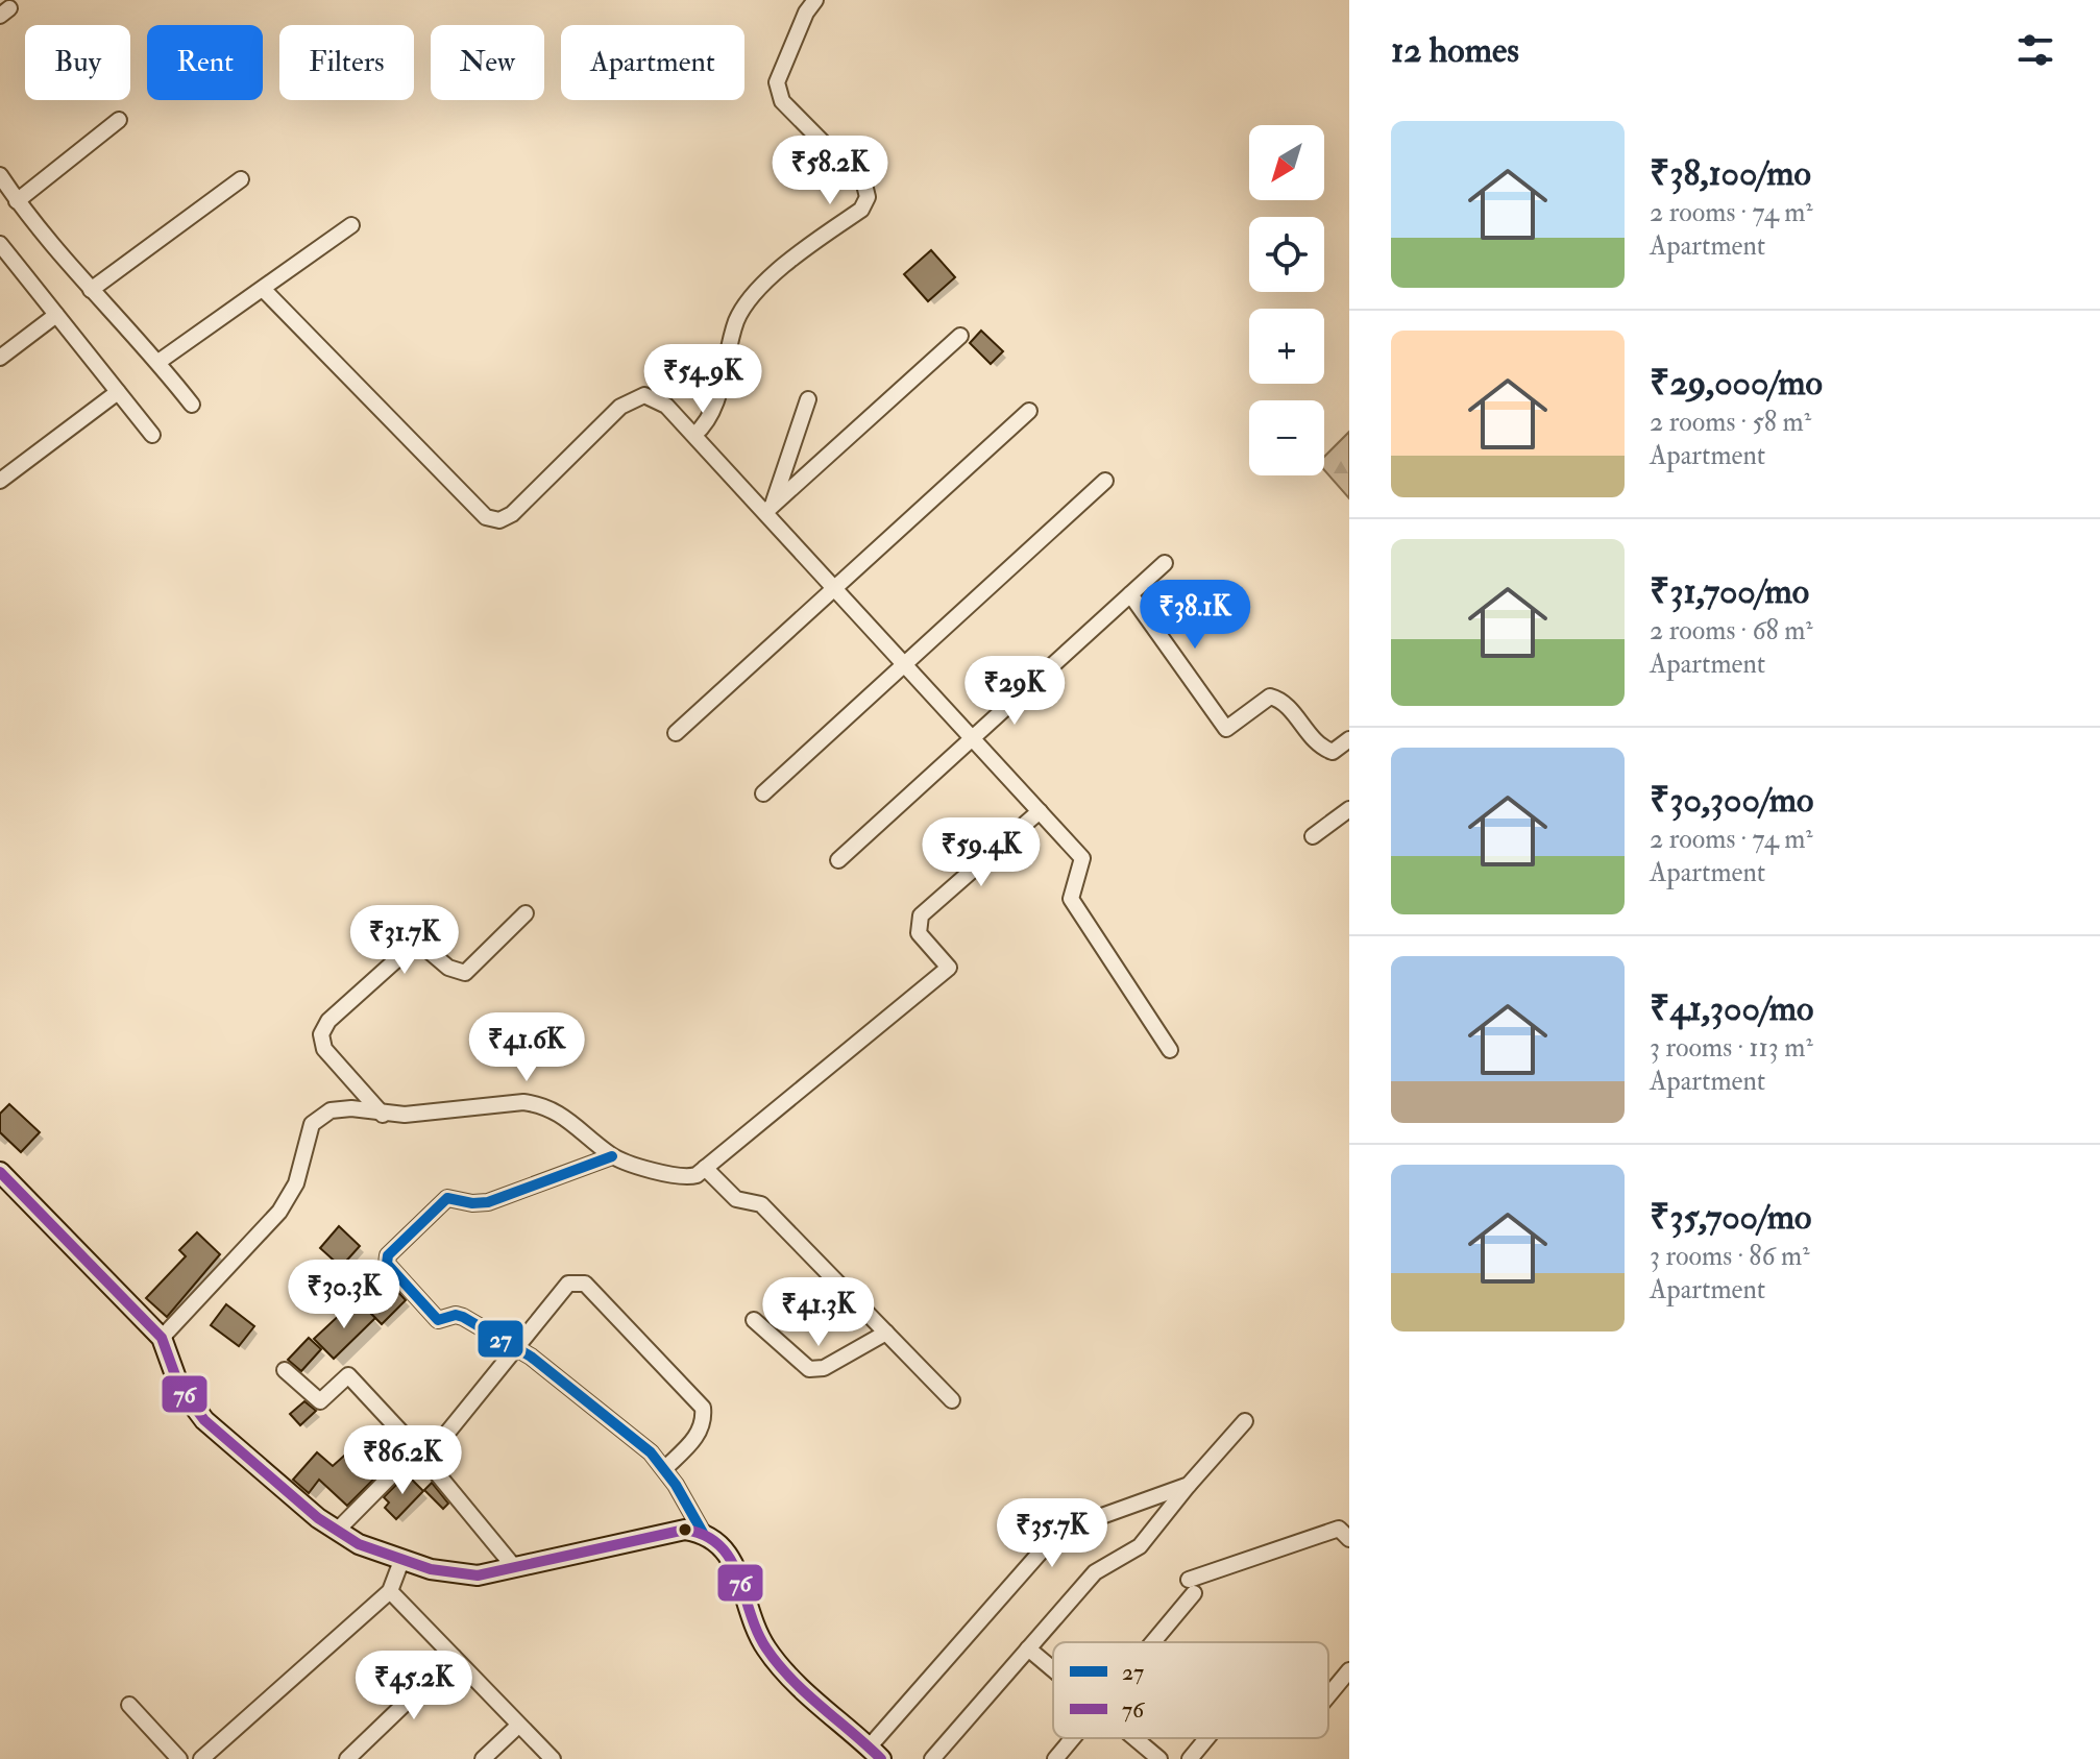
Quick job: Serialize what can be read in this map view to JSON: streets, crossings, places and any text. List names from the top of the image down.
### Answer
{
  "lines": ["transit line 27", "transit line 76"],
  "legend": ["27", "76"],
  "north": "bottom left",
  "page": {
    "heading": "12 homes",
    "chip": [
      "Buy",
      "Rent",
      "Filters",
      "New",
      "Apartment"
    ],
    "list": [
      {
        "name": "₹38,100/mo",
        "note": "2 rooms · 74 m² · Apartment"
      },
      {
        "name": "₹29,000/mo",
        "note": "2 rooms · 58 m² · Apartment"
      },
      {
        "name": "₹31,700/mo",
        "note": "2 rooms · 68 m² · Apartment"
      },
      {
        "name": "₹30,300/mo",
        "note": "2 rooms · 74 m² · Apartment"
      },
      {
        "name": "₹41,300/mo",
        "note": "3 rooms · 113 m² · Apartment"
      },
      {
        "name": "₹35,700/mo",
        "note": "3 rooms · 86 m² · Apartment"
      }
    ],
    "map_buttons": ["+", "−"],
    "price": [
      "₹58.2K",
      "₹54.9K",
      "₹38.1K",
      "₹29K",
      "₹59.4K",
      "₹31.7K",
      "₹41.6K",
      "₹30.3K",
      "₹41.3K",
      "₹86.2K",
      "₹35.7K",
      "₹45.2K"
    ]
  }
}
